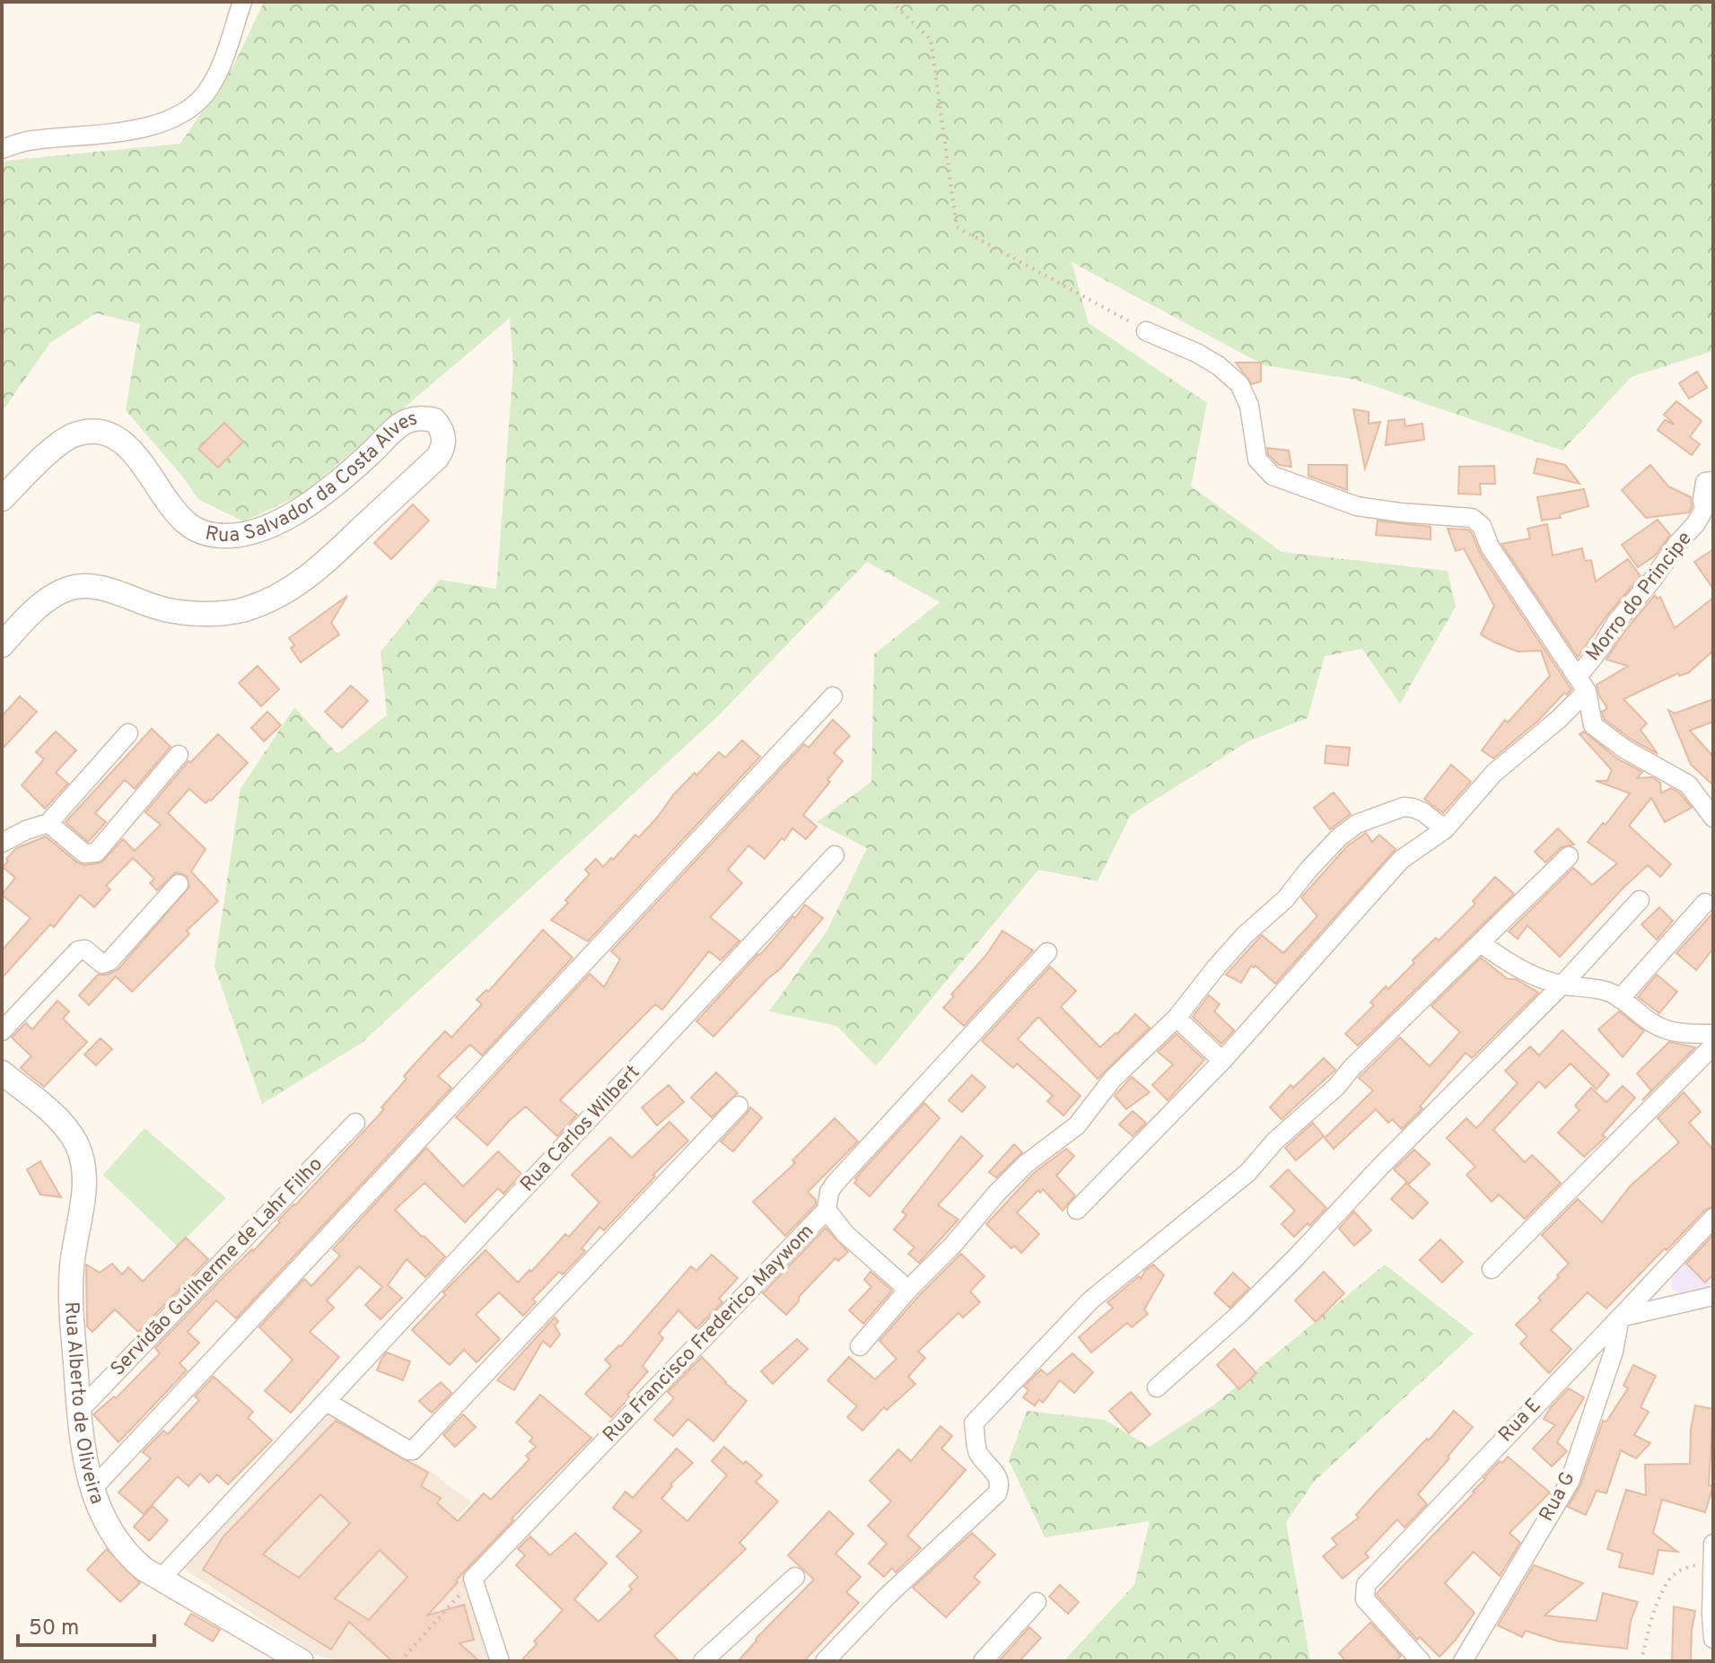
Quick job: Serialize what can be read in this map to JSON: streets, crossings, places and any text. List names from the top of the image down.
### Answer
{
  "streets": {
    "street": [
      "Rua Salvador da Costa Alves",
      "Morro do Principe",
      "Rua Carlos Wilbert",
      "Servidão Guilherme de Lahr Filho",
      "Rua Francisco Frederico Maywom",
      "Rua Alberto de Oliveira",
      "Rua E",
      "Rua G"
    ]
  },
  "crossings": [
    ["Rua Carlos Wilbert", "Rua Alberto de Oliveira"],
    ["Servidão Guilherme de Lahr Filho", "Rua Alberto de Oliveira"],
    ["Rua E", "Rua G"]
  ],
  "scale_bar": "50 m"
}
